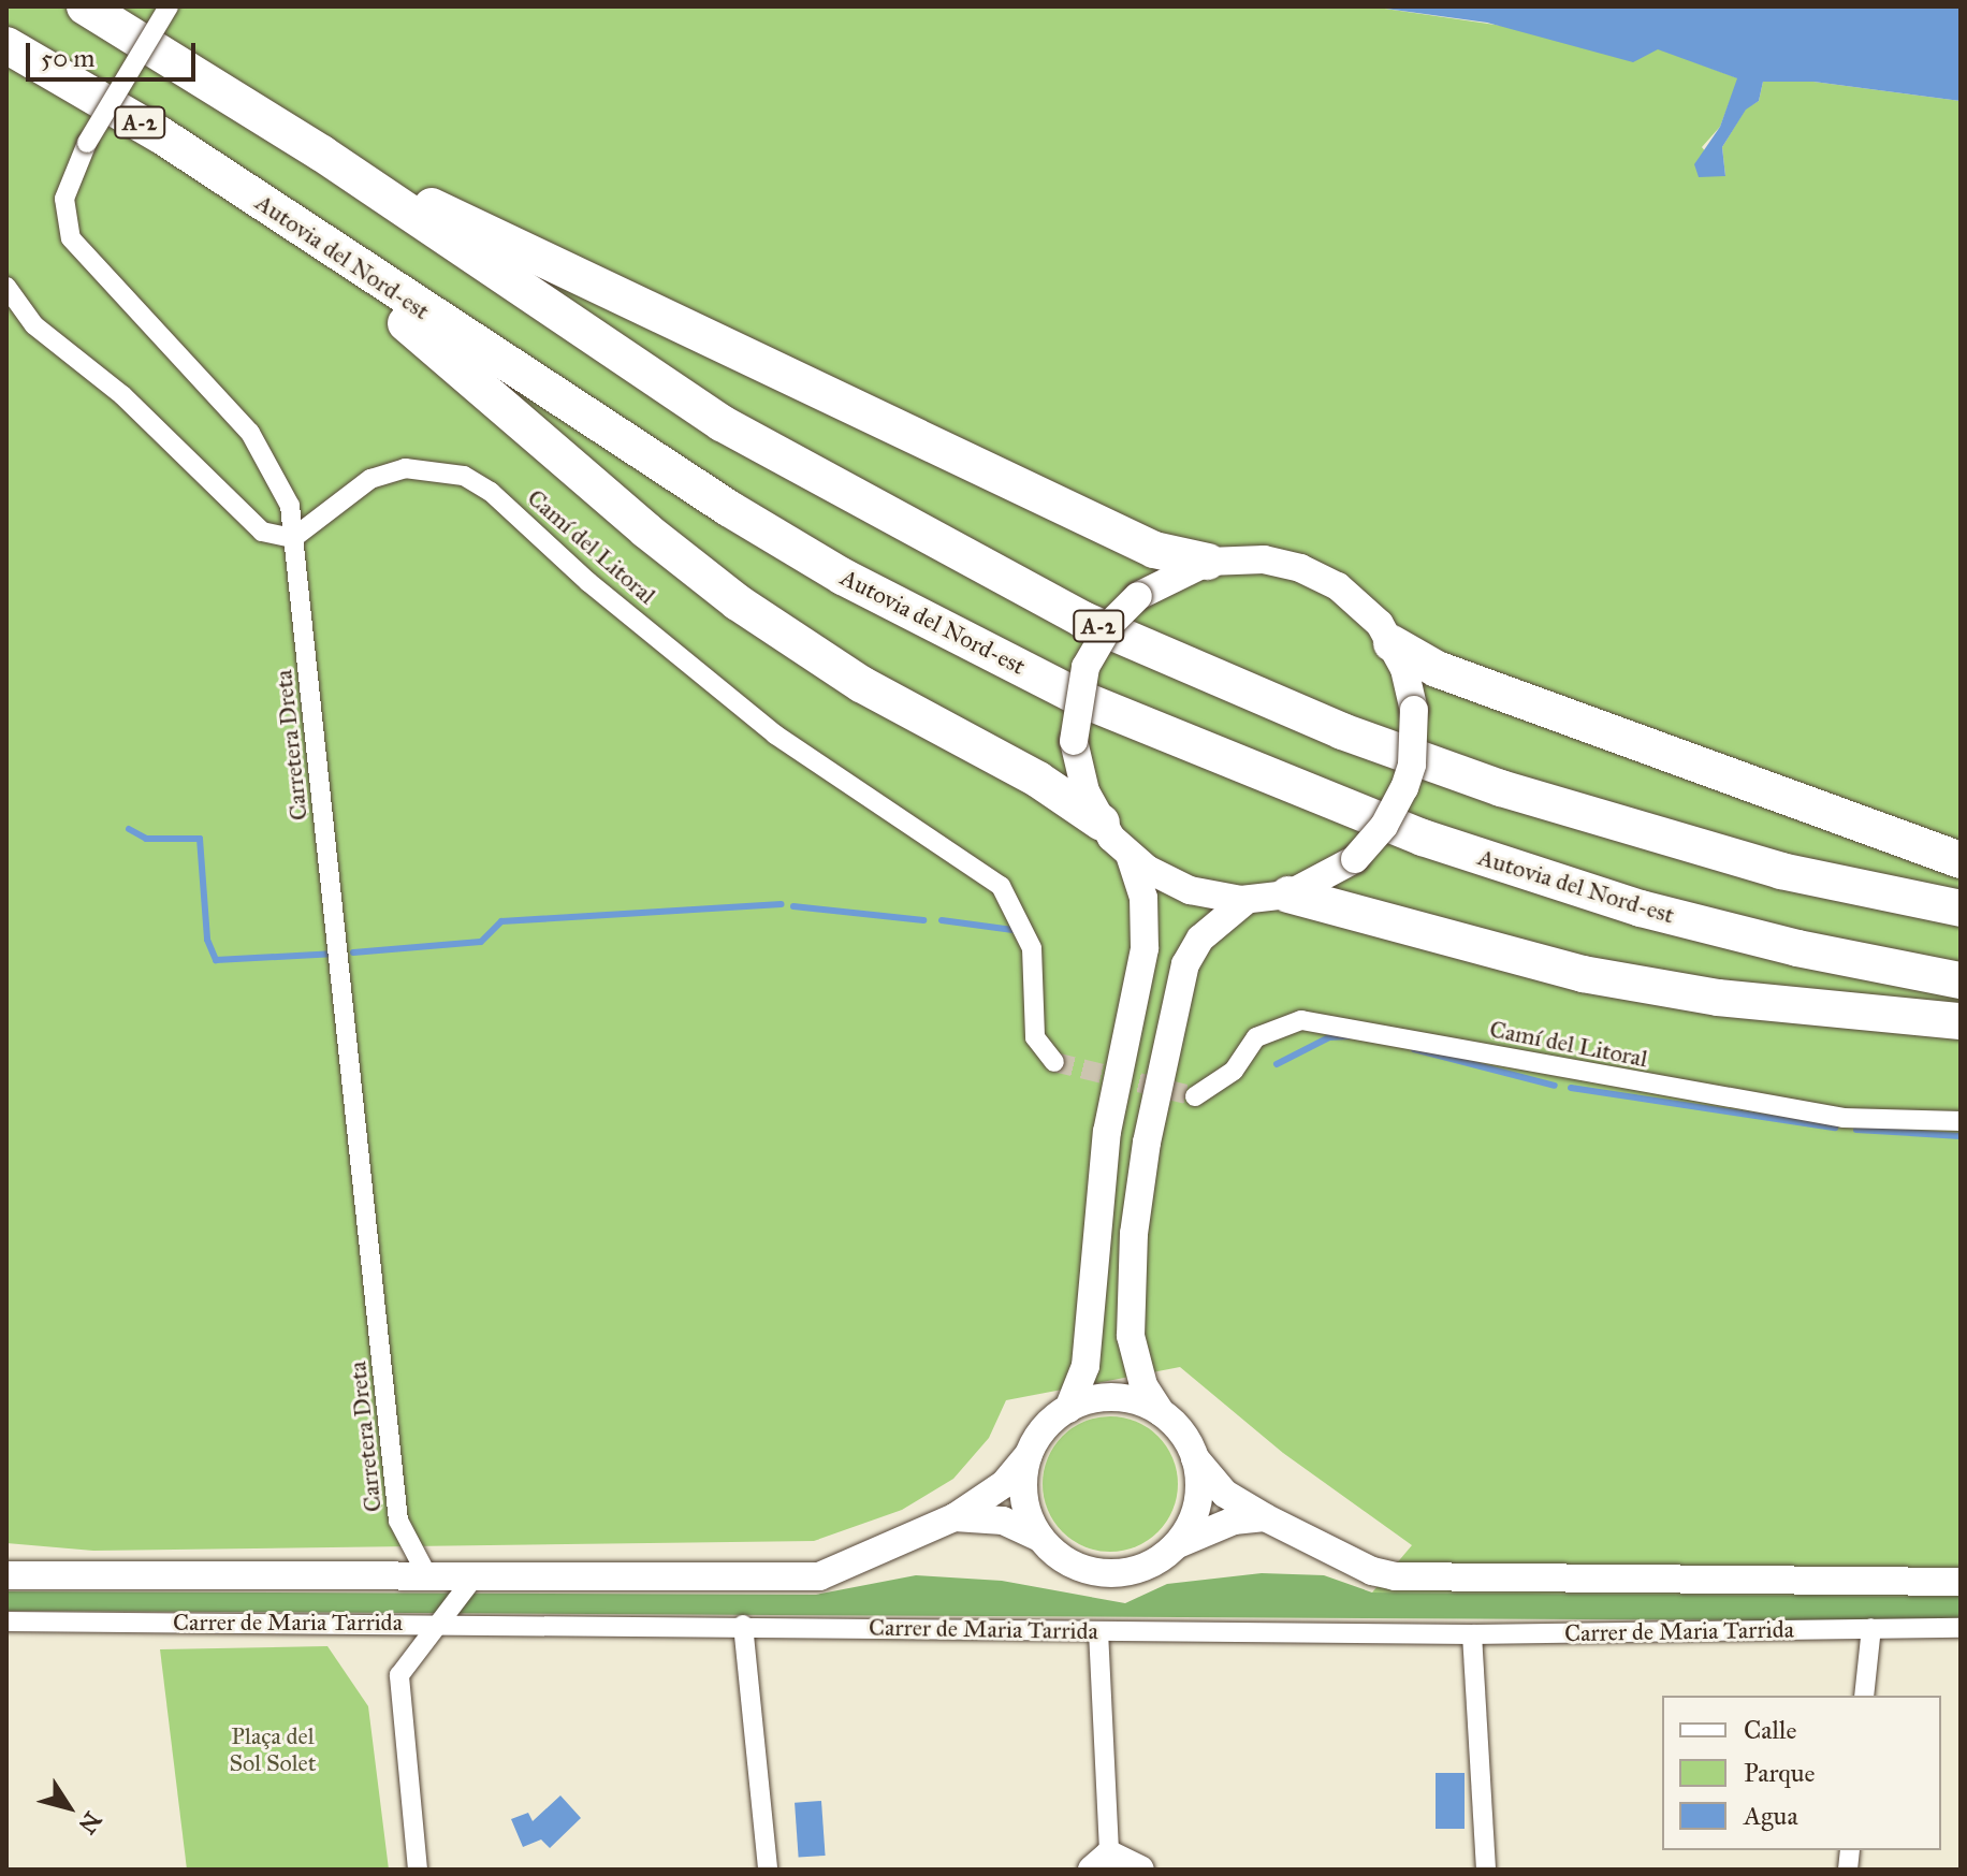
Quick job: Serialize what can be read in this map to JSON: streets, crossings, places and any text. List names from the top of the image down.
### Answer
{
  "streets": {
    "highway": ["A-2", "Autovia del Nord-est"],
    "main road": ["Carrer de Maria Tarrida"],
    "street": ["Camí del Litoral", "Carretera Dreta"]
  },
  "crossings": [
    ["Camí del Litoral", "Carretera Dreta"],
    ["Carretera Dreta", "Carrer de Maria Tarrida"]
  ],
  "parks": ["Plaça del Sol Solet"],
  "legend": ["Calle", "Parque", "Agua"],
  "scale_bar": "50 m",
  "north": "bottom right"
}
